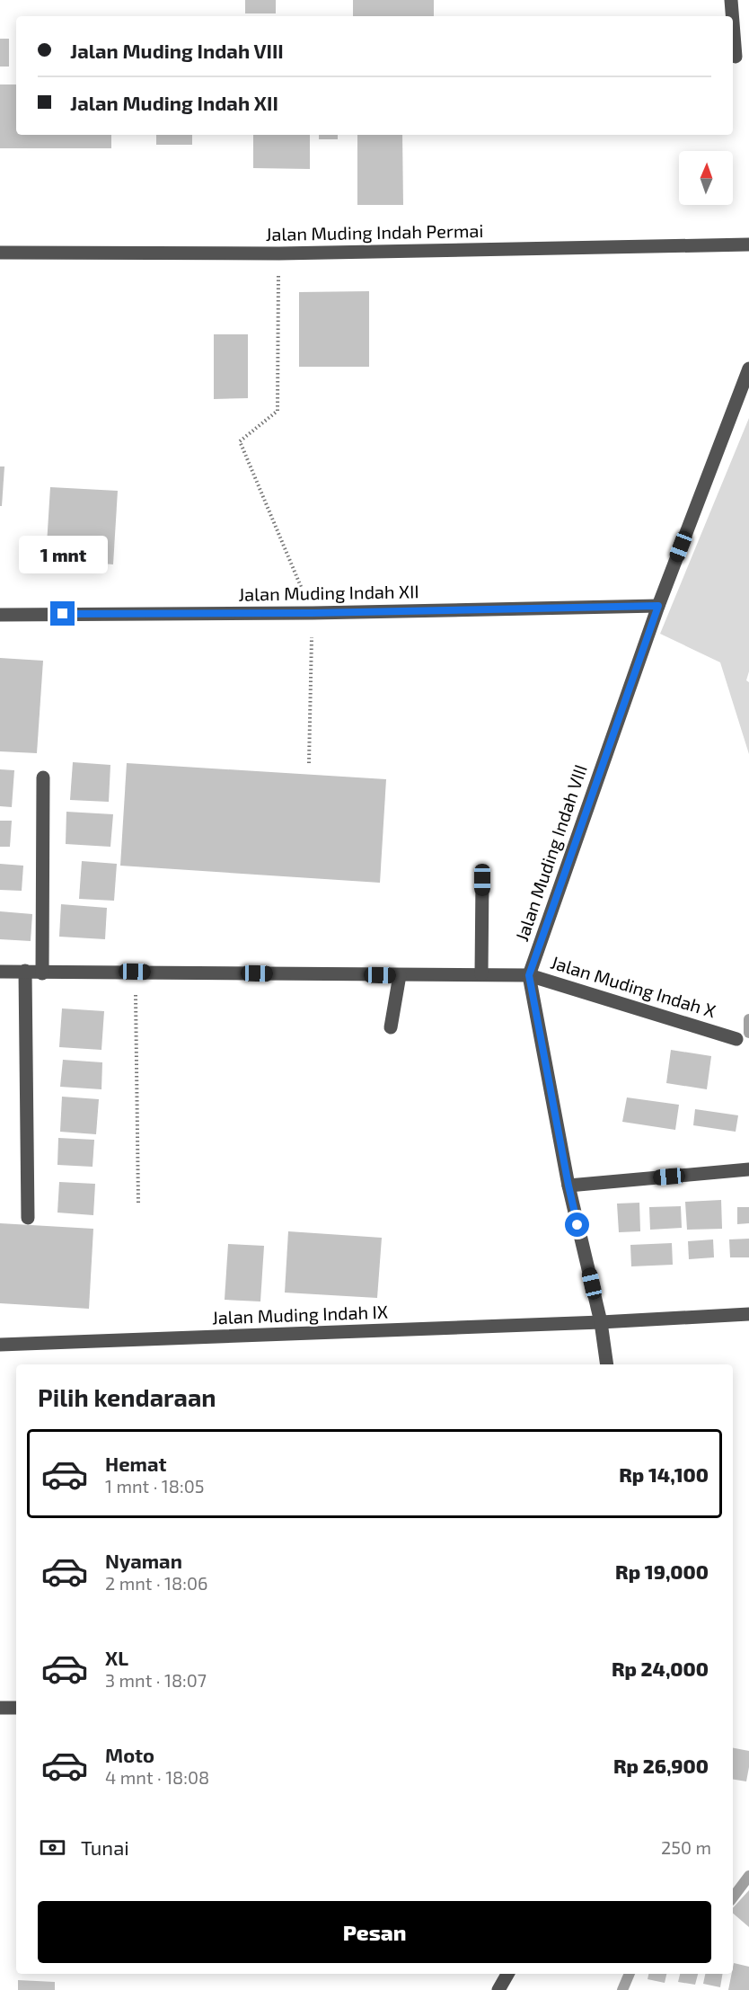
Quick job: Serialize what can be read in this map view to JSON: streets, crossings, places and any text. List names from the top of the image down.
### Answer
{
  "streets": {
    "street": [
      "Jalan Muding Indah Permai",
      "Jalan Muding Indah XII",
      "Jalan Muding Indah VIII",
      "Jalan Muding Indah X",
      "Jalan Muding Indah IX"
    ]
  },
  "crossings": [
    ["Jalan Muding Indah XII", "Jalan Muding Indah VIII"],
    ["Jalan Muding Indah VIII", "Jalan Muding Indah X"],
    ["Jalan Muding Indah VIII", "Jalan Muding Indah IX"]
  ],
  "north": "top",
  "page": {
    "banner": ["Jalan Muding Indah VIII", "Jalan Muding Indah XII"],
    "bubble": "1 mnt",
    "heading": "Pilih kendaraan",
    "list": [
      {
        "name": "Hemat",
        "note": "1 mnt · 18:05",
        "value": "Rp 14,100"
      },
      {
        "name": "Nyaman",
        "note": "2 mnt · 18:06",
        "value": "Rp 19,000"
      },
      {
        "name": "XL",
        "note": "3 mnt · 18:07",
        "value": "Rp 24,000"
      },
      {
        "name": "Moto",
        "note": "4 mnt · 18:08",
        "value": "Rp 26,900"
      }
    ],
    "pay": ["Tunai", "250 m"],
    "buttons": "Pesan"
  }
}
